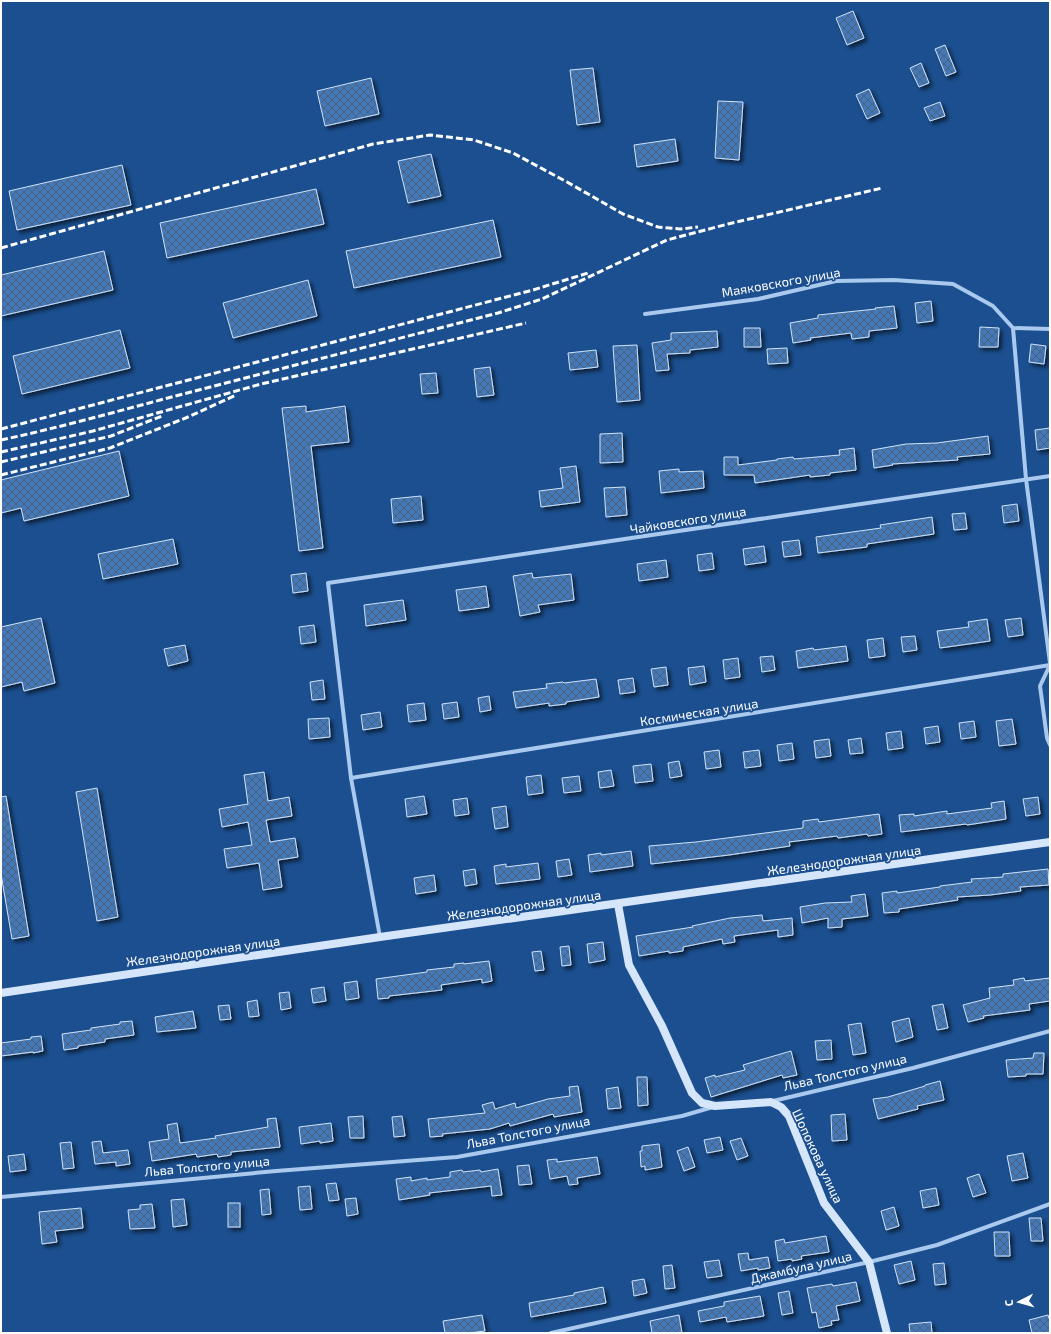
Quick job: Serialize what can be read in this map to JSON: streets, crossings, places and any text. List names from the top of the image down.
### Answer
{
  "streets": {
    "street": [
      "Маяковского улица",
      "Чайковского улица",
      "Космическая улица",
      "Железнодорожная улица",
      "Льва Толстого улица",
      "Шопокова улица",
      "Джамбула улица"
    ]
  },
  "crossings": [
    ["Чайковского улица", "Космическая улица"],
    ["Льва Толстого улица", "Шопокова улица"],
    ["Шопокова улица", "Джамбула улица"]
  ],
  "north": "left"
}
